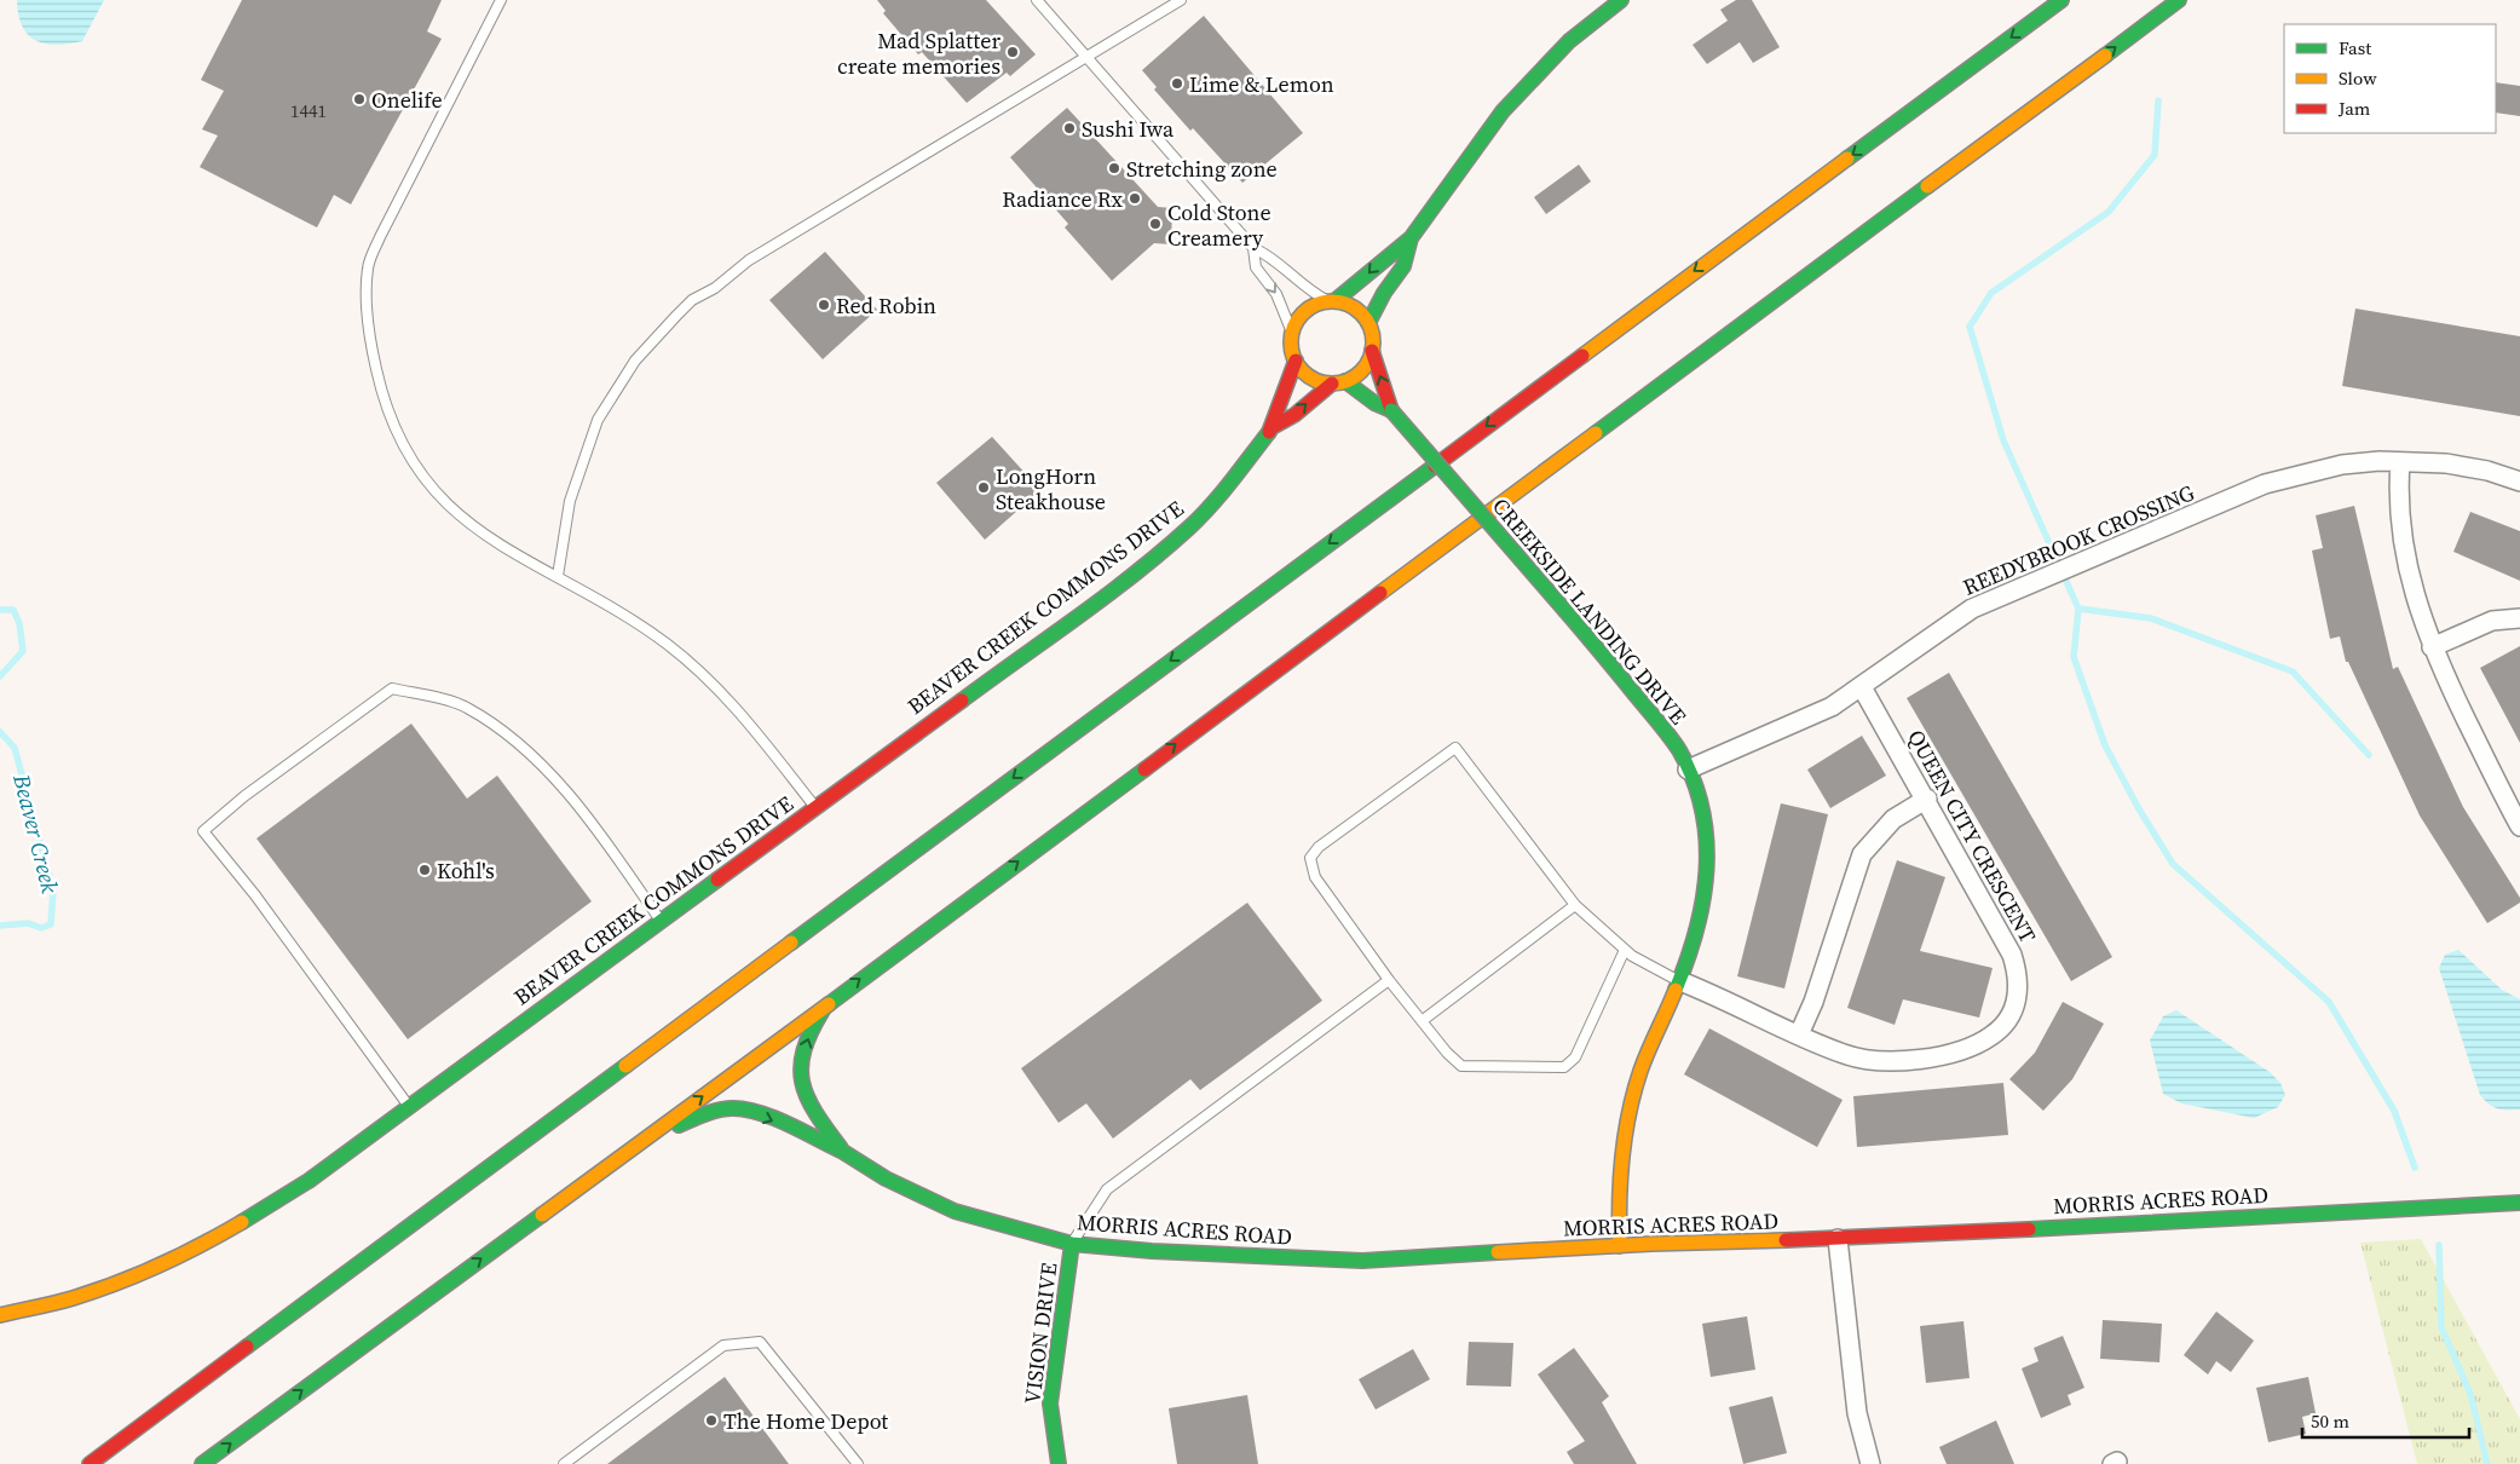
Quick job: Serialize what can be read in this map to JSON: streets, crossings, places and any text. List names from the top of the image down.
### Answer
{
  "streets": {
    "main road": [
      "BEAVER CREEK COMMONS DRIVE",
      "CREEKSIDE LANDING DRIVE",
      "MORRIS ACRES ROAD",
      "VISION DRIVE"
    ],
    "street": ["REEDYBROOK CROSSING", "QUEEN CITY CRESCENT"]
  },
  "crossings": [
    ["REEDYBROOK CROSSING", "CREEKSIDE LANDING DRIVE"],
    ["REEDYBROOK CROSSING", "QUEEN CITY CRESCENT"],
    ["BEAVER CREEK COMMONS DRIVE", "CREEKSIDE LANDING DRIVE"],
    ["CREEKSIDE LANDING DRIVE", "QUEEN CITY CRESCENT"],
    ["CREEKSIDE LANDING DRIVE", "MORRIS ACRES ROAD"],
    ["MORRIS ACRES ROAD", "VISION DRIVE"]
  ],
  "water": ["Beaver Creek"],
  "places": [
    "Mad Splatter create memories",
    "Lime & Lemon",
    "Onelife",
    "Sushi Iwa",
    "Stretching zone",
    "Radiance Rx",
    "Cold Stone Creamery",
    "Red Robin",
    "LongHorn Steakhouse",
    "Kohl's",
    "The Home Depot"
  ],
  "house_numbers": ["1441"],
  "legend": ["Fast", "Slow", "Jam"],
  "scale_bar": "50 m"
}
